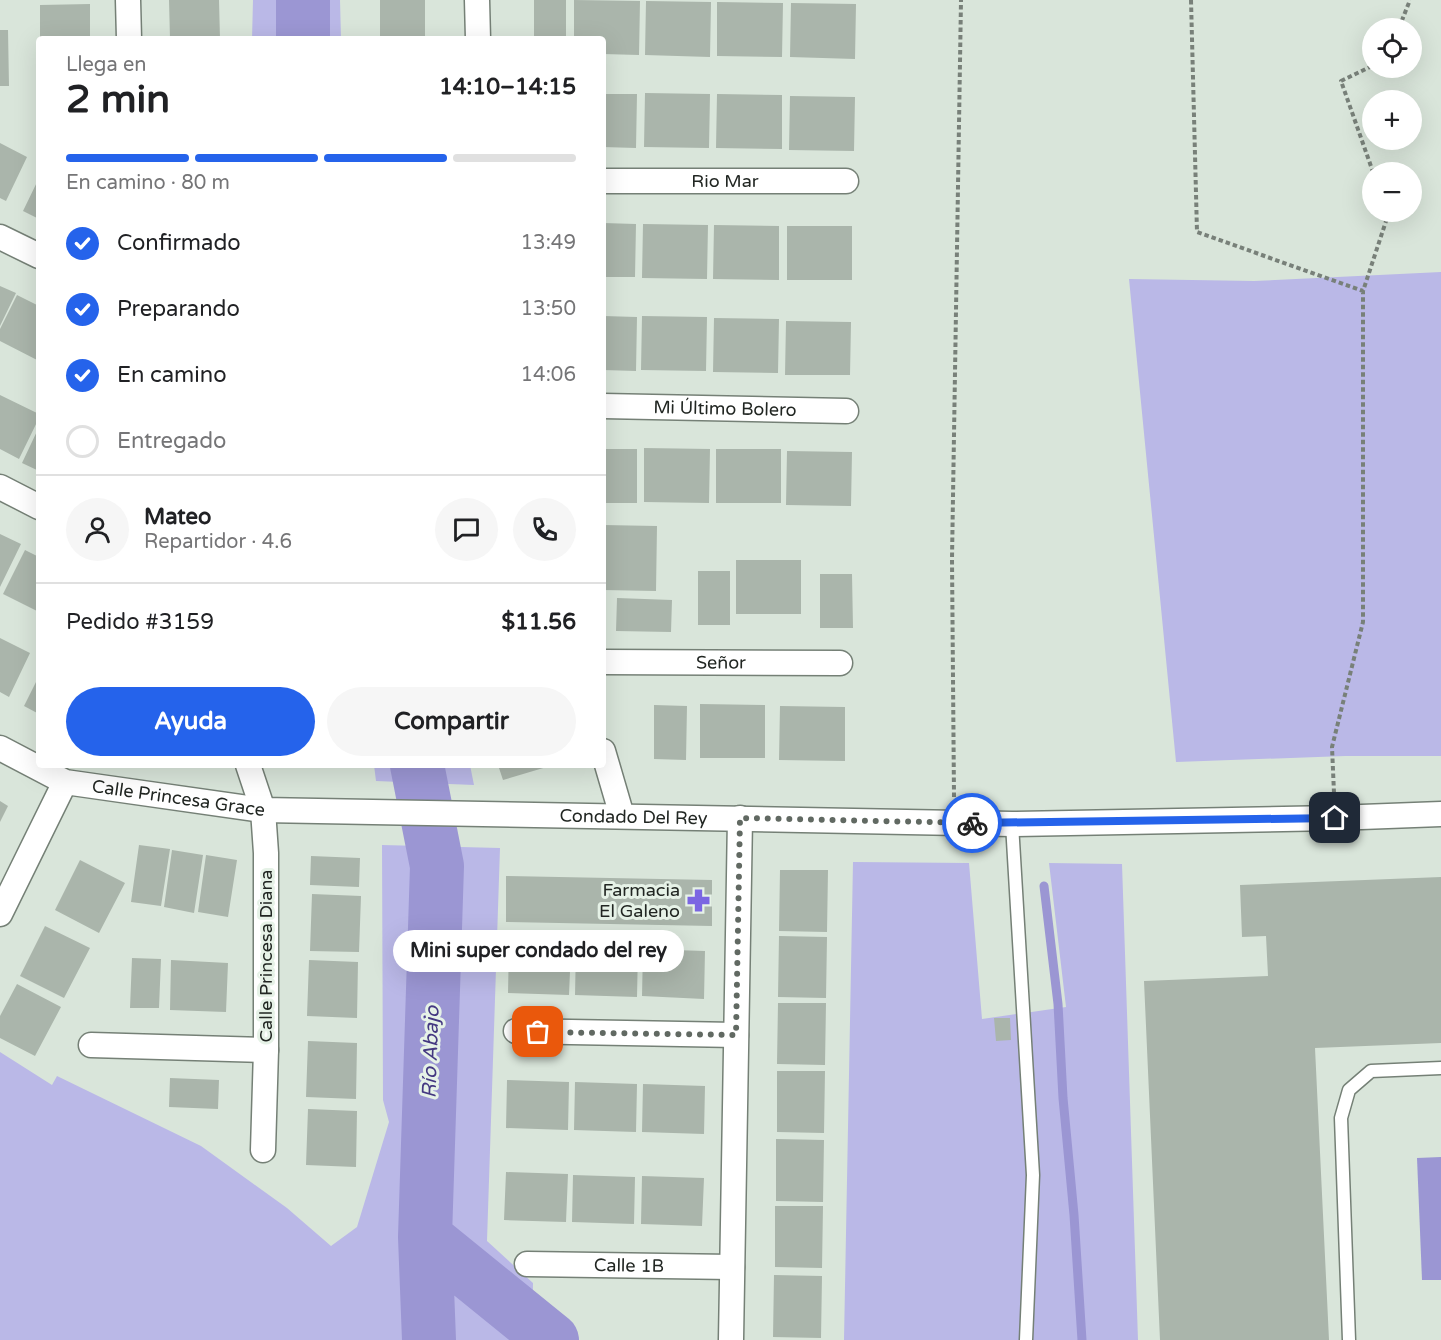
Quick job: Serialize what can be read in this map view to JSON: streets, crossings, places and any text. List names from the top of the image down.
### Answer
{
  "streets": {
    "street": [
      "Rio Mar",
      "Mi Último Bolero",
      "Señor",
      "Calle Princesa Grace",
      "Condado Del Rey",
      "Calle Princesa Diana",
      "Calle 1B"
    ]
  },
  "crossings": [
    ["Calle Princesa Grace", "Condado Del Rey"],
    ["Calle Princesa Grace", "Calle Princesa Diana"]
  ],
  "water": ["Río Abajo"],
  "places": {
    "pharmacy": ["Farmacia El Galeno"],
    "other": ["Mini super condado del rey"]
  },
  "page": {
    "map_buttons": ["+", "−"],
    "heading": ["2 min", "Llega en", "14:10–14:15"],
    "panel": [
      "Mateo",
      "Repartidor · 4.6",
      "Pedido #3159",
      "$11.56"
    ],
    "bar": "En camino · 80 m",
    "list": [
      ["Confirmado", "13:49"],
      ["Preparando", "13:50"],
      ["En camino", "14:06"],
      "Entregado"
    ],
    "buttons": ["Ayuda", "Compartir"],
    "bubble": "Mini super condado del rey"
  }
}
